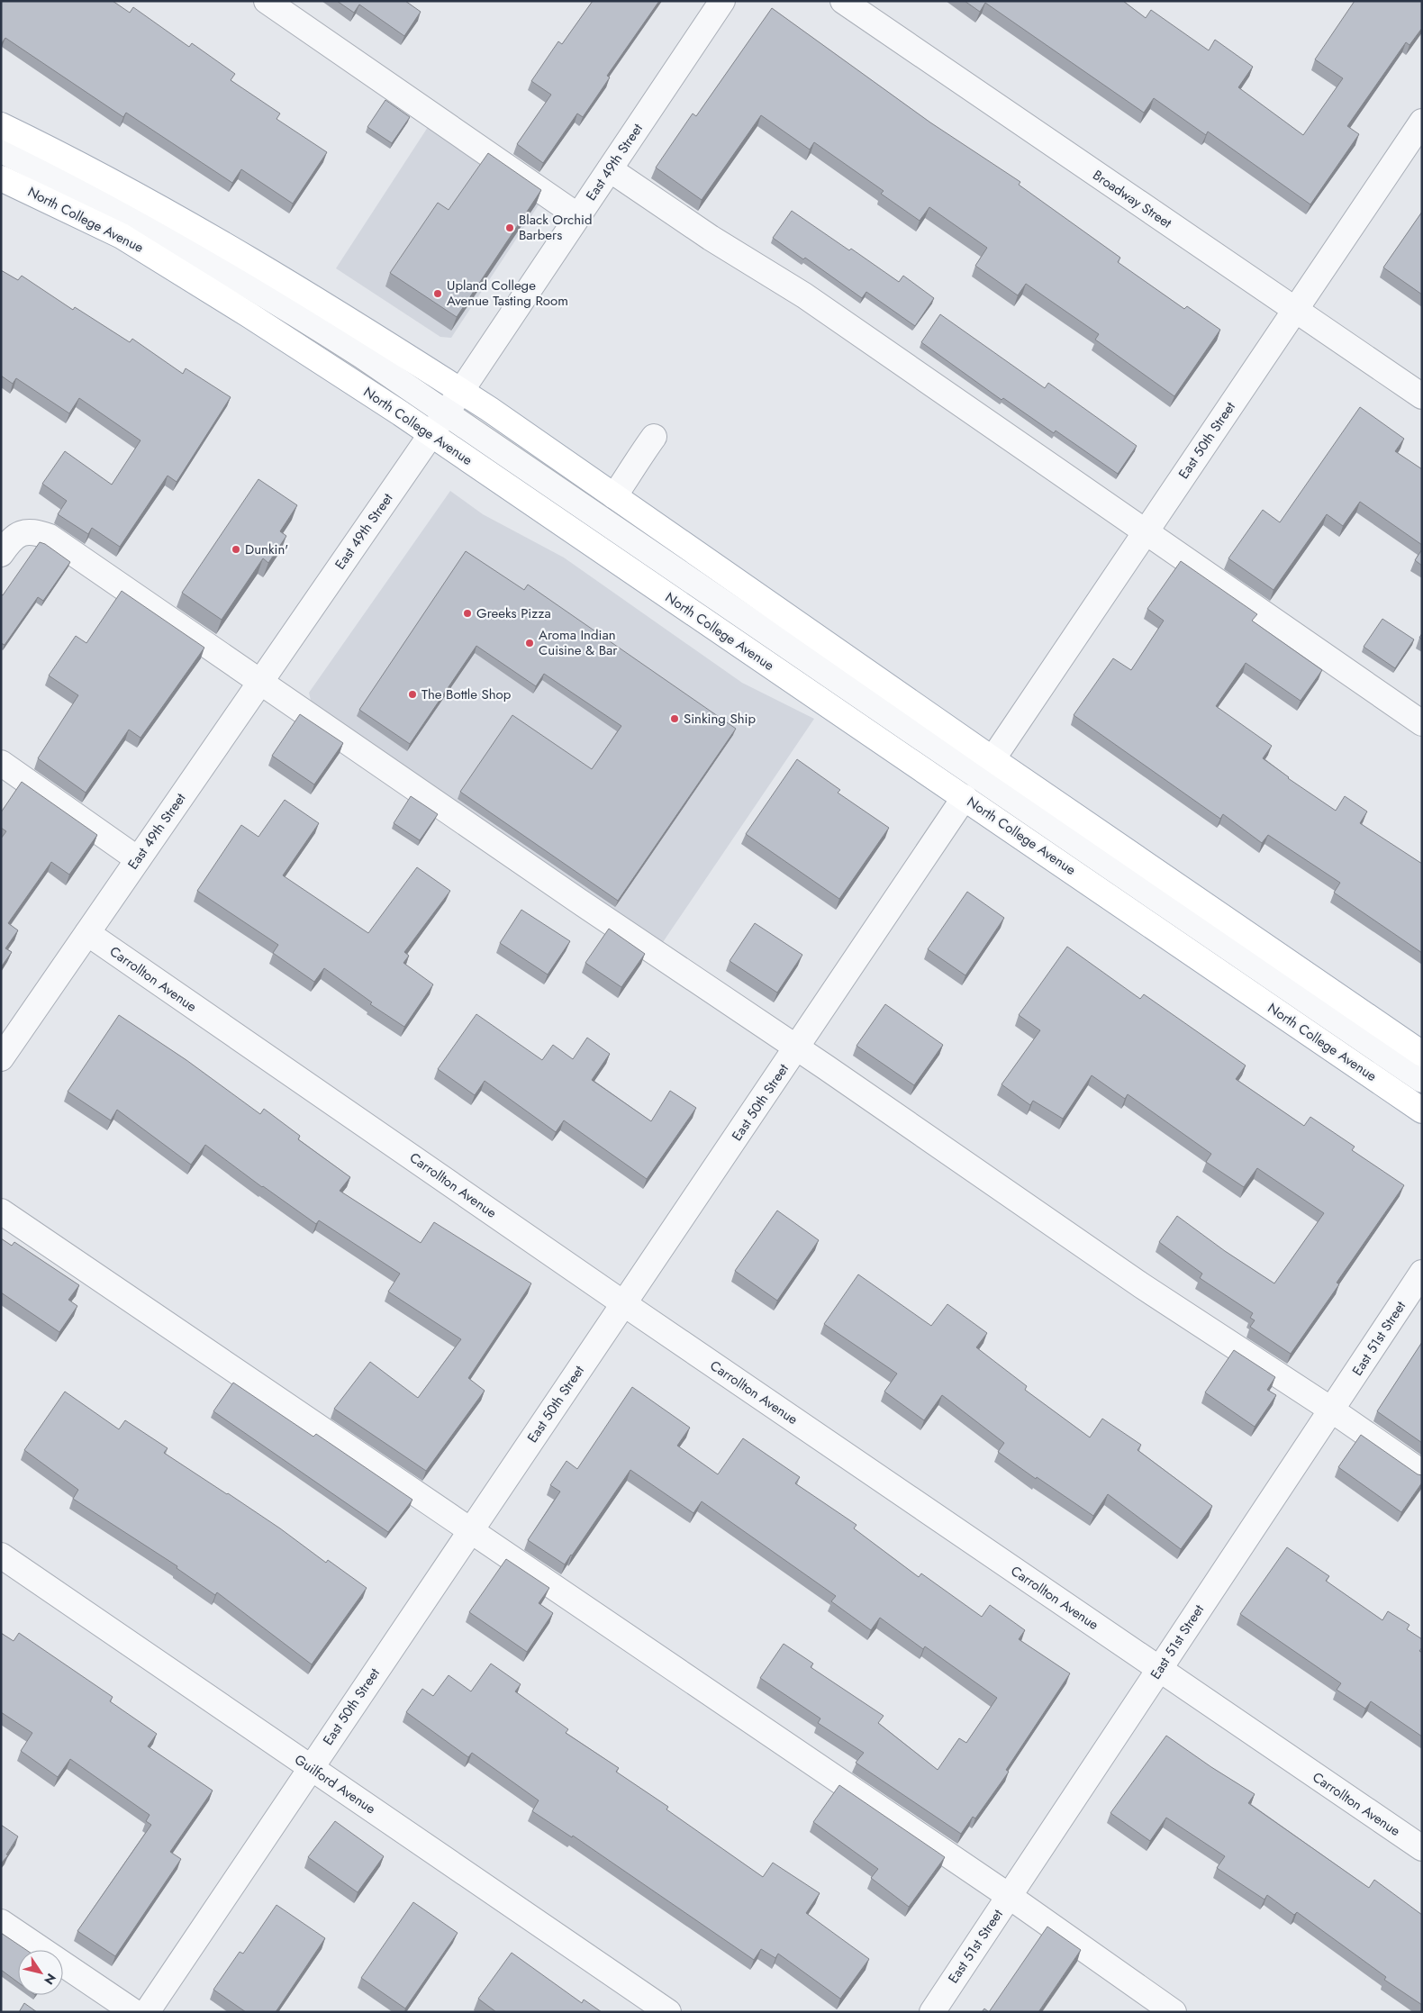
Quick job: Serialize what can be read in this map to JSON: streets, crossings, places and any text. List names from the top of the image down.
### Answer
{
  "streets": {
    "main road": ["North College Avenue"],
    "street": [
      "East 49th Street",
      "Broadway Street",
      "East 50th Street",
      "Carrollton Avenue",
      "East 51st Street",
      "Guilford Avenue"
    ]
  },
  "crossings": [
    ["East 49th Street", "North College Avenue"],
    ["East 49th Street", "Carrollton Avenue"],
    ["Broadway Street", "East 50th Street"],
    ["North College Avenue", "East 50th Street"],
    ["East 50th Street", "Carrollton Avenue"],
    ["East 50th Street", "Guilford Avenue"],
    ["Carrollton Avenue", "East 51st Street"]
  ],
  "places": [
    "Black Orchid Barbers",
    "Upland College Avenue Tasting Room",
    "Dunkin'",
    "Greeks Pizza",
    "Aroma Indian Cuisine & Bar",
    "The Bottle Shop",
    "Sinking Ship"
  ],
  "north": "bottom right"
}
